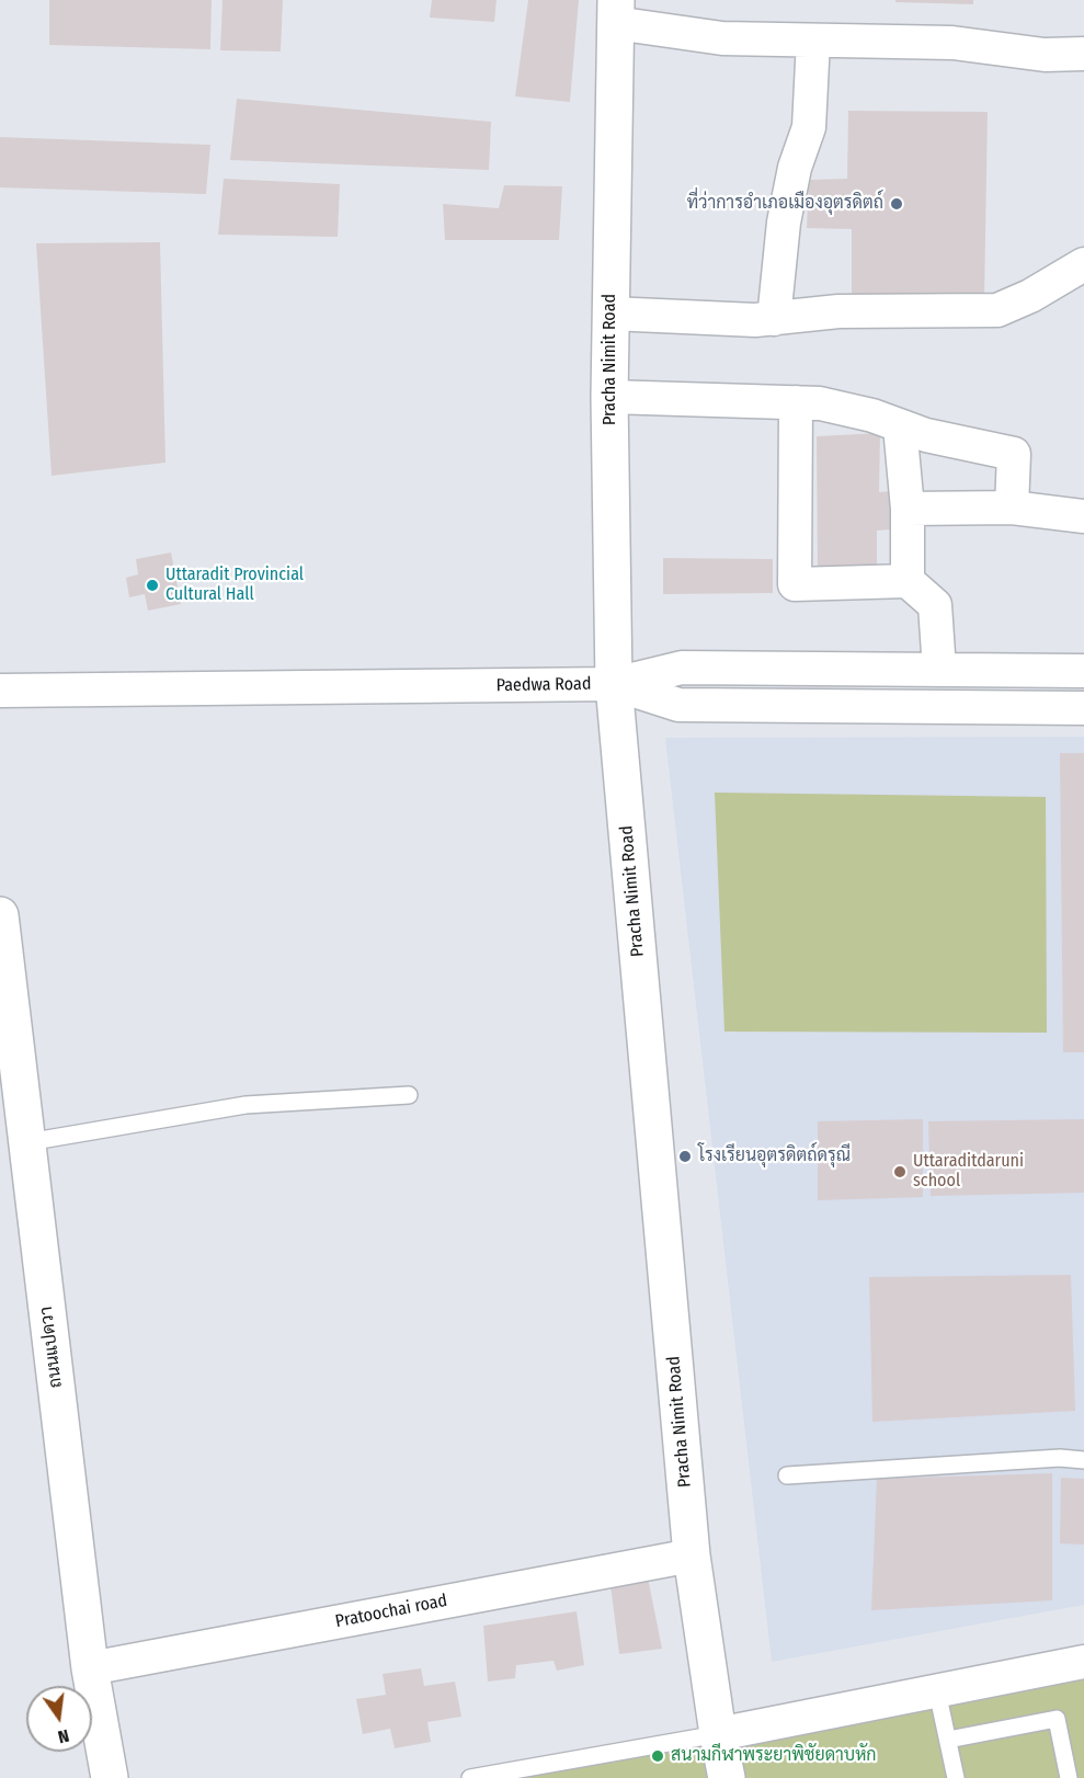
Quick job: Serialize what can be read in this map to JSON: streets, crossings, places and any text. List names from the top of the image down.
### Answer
{
  "streets": {
    "main road": ["Pracha Nimit Road", "ถนนแปดวา"],
    "street": ["Paedwa Road", "Pratoochai road"]
  },
  "crossings": [
    ["Pracha Nimit Road", "Paedwa Road"],
    ["Pracha Nimit Road", "Pratoochai road"],
    ["ถนนแปดวา", "Pratoochai road"]
  ],
  "places": [
    "ที่ว่าการอำเภอเมืองอุตรดิตถ์",
    "Uttaradit Provincial Cultural Hall",
    "โรงเรียนอุตรดิตถ์ดรุณี",
    "Uttaraditdaruni school",
    "สนามกีฬาพระยาพิชัยดาบหัก"
  ],
  "north": "bottom"
}
